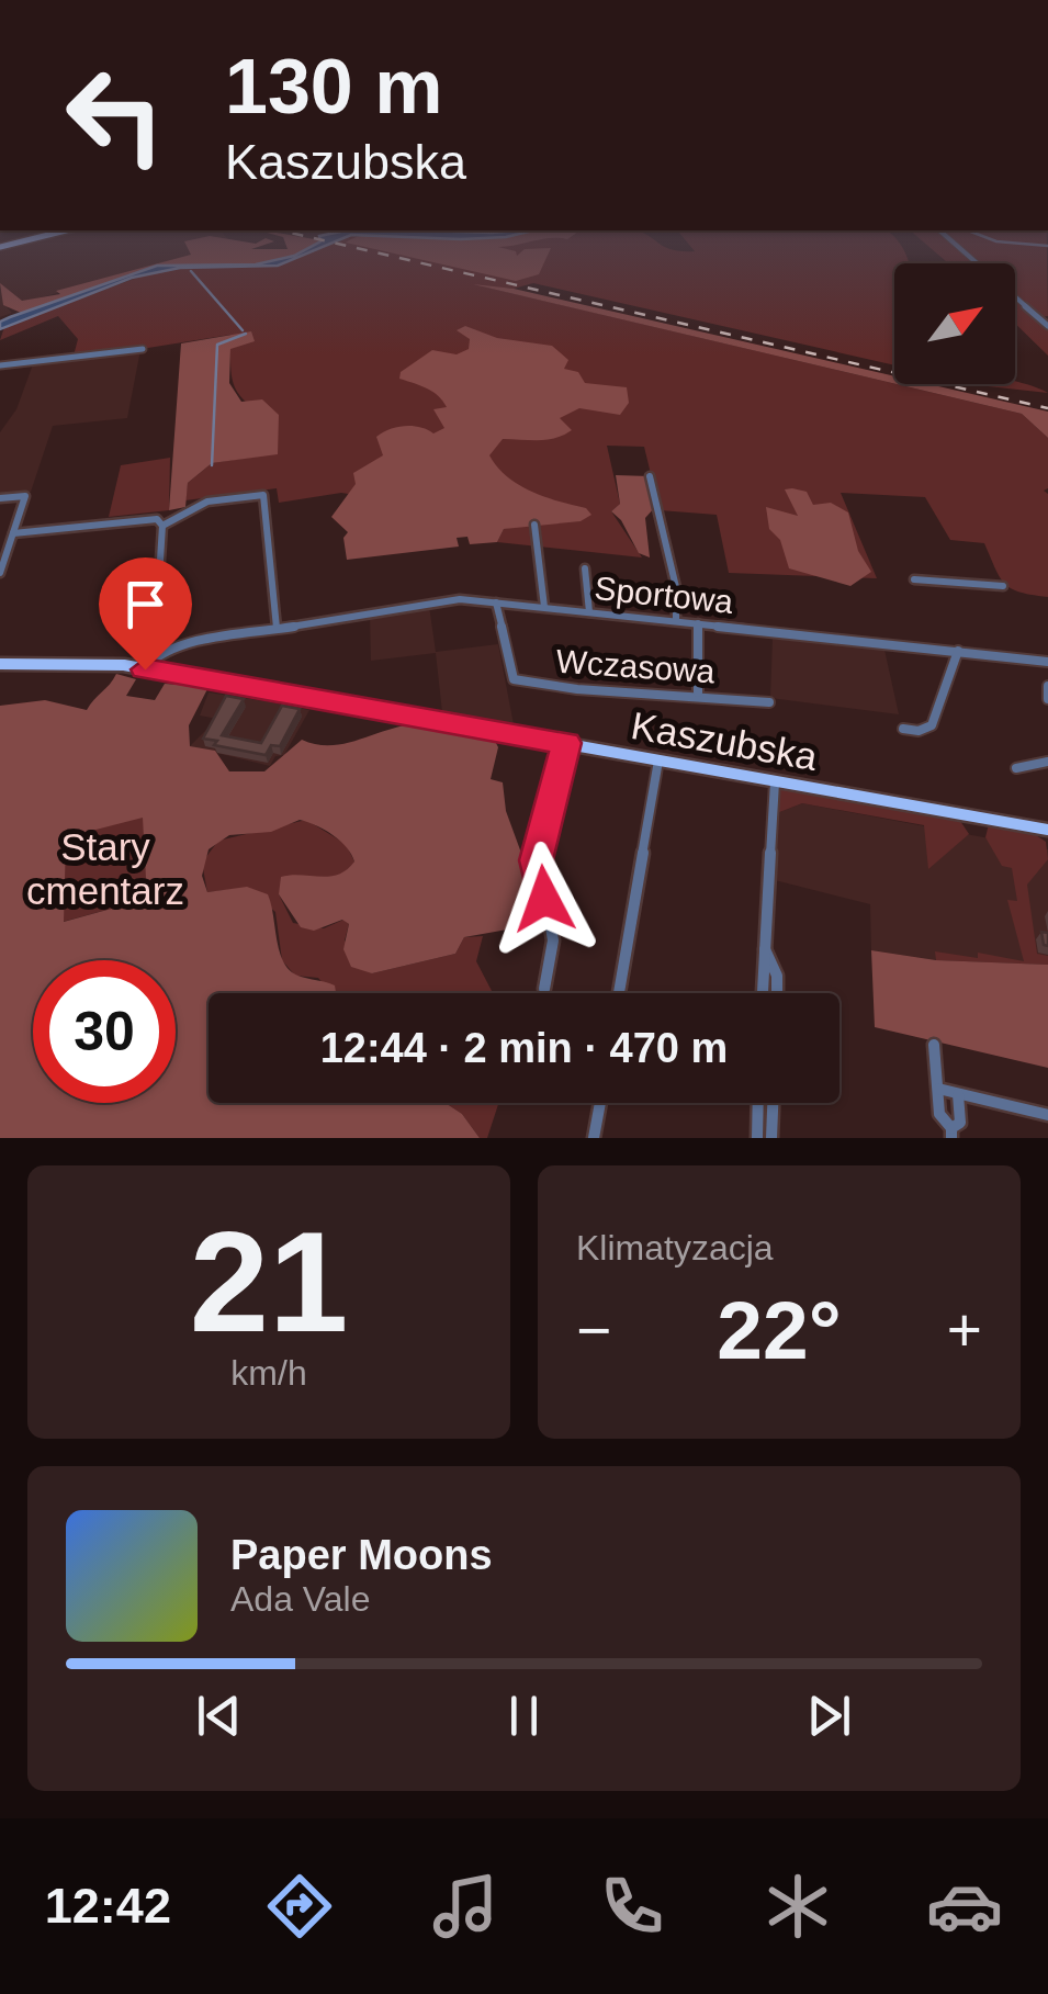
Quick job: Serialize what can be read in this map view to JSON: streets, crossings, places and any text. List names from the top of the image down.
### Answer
{
  "streets": {
    "main road": ["Kaszubska"],
    "street": ["Sportowa", "Wczasowa"]
  },
  "crossings": [
    ["Sportowa", "Wczasowa"],
    ["Sportowa", "Kaszubska"]
  ],
  "parks": ["Stary cmentarz"],
  "north": "top right",
  "page": {
    "turn": ["130 m", "Kaszubska"],
    "limit": "30",
    "trip": "12:44 · 2 min · 470 m",
    "tile": [
      ["21", "km/h"],
      "Klimatyzacja"
    ],
    "heat": ["−", "22°", "+"],
    "song": ["Paper Moons", "Ada Vale"],
    "tabs": "12:42"
  }
}
